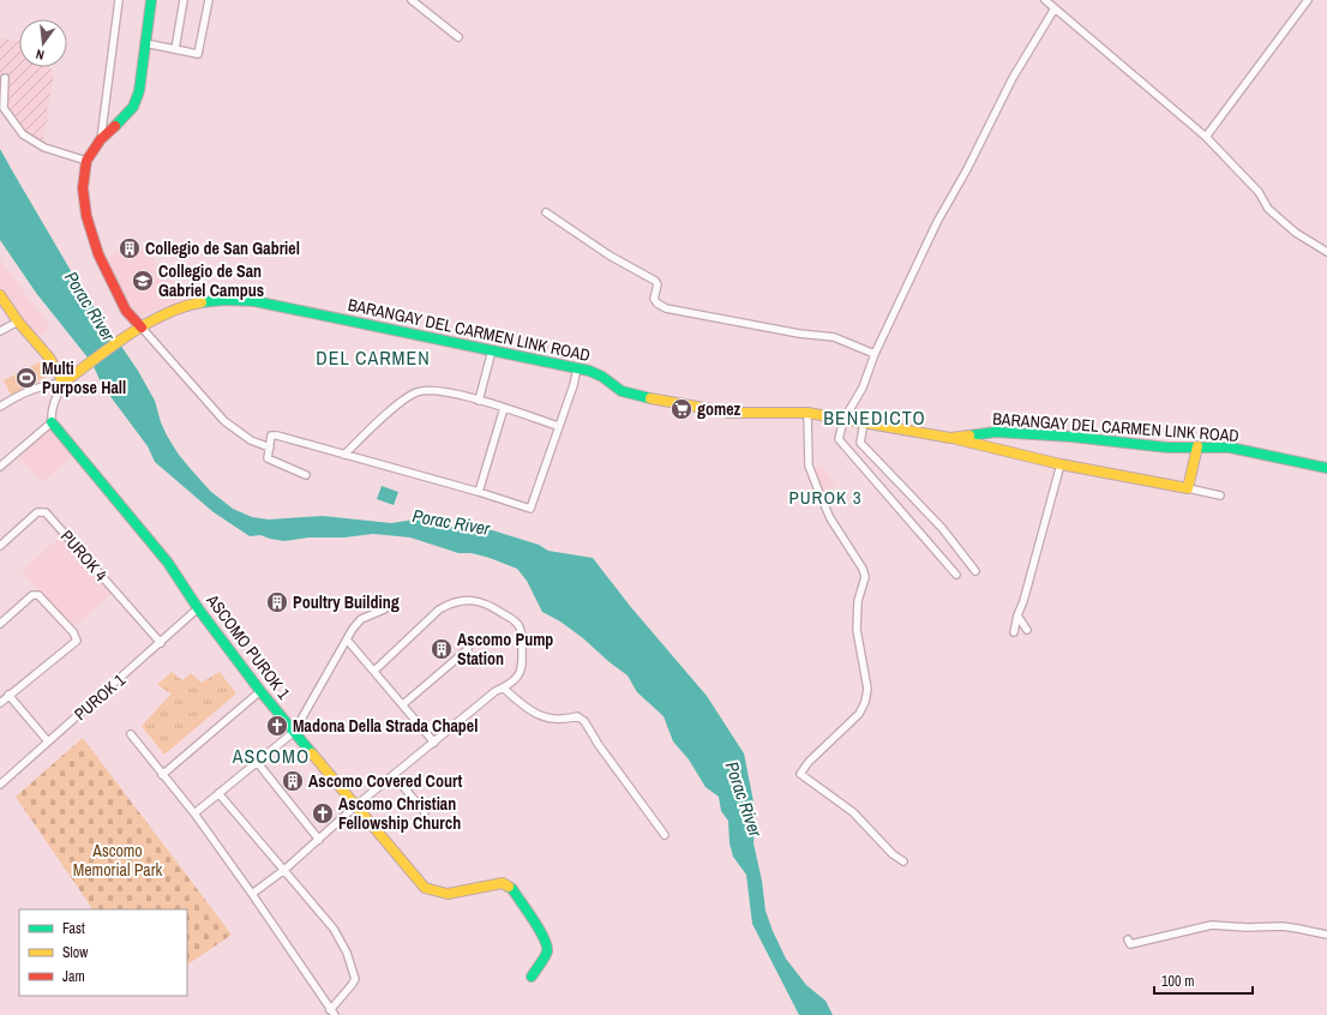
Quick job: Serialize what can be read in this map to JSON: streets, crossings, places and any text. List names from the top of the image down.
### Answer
{
  "streets": {
    "street": [
      "BARANGAY DEL CARMEN LINK ROAD",
      "PUROK 4",
      "ASCOMO PUROK 1",
      "PUROK 1"
    ]
  },
  "crossings": [
    ["PUROK 4", "PUROK 1"],
    ["ASCOMO PUROK 1", "PUROK 1"]
  ],
  "districts": [
    "DEL CARMEN",
    "BENEDICTO",
    "PUROK 3",
    "ASCOMO"
  ],
  "water": ["Porac River"],
  "parks": ["Ascomo Memorial Park"],
  "places": {
    "building": [
      "Collegio de San Gabriel",
      "Poultry Building",
      "Ascomo Pump Station",
      "Ascomo Covered Court"
    ],
    "school or university": ["Collegio de San Gabriel Campus"],
    "sports": ["Multi Purpose Hall"],
    "supermarket": ["gomez"],
    "church": ["Madona Della Strada Chapel", "Ascomo Christian Fellowship Church"]
  },
  "legend": ["Fast", "Slow", "Jam"],
  "scale_bar": "100 m",
  "north": "bottom"
}
